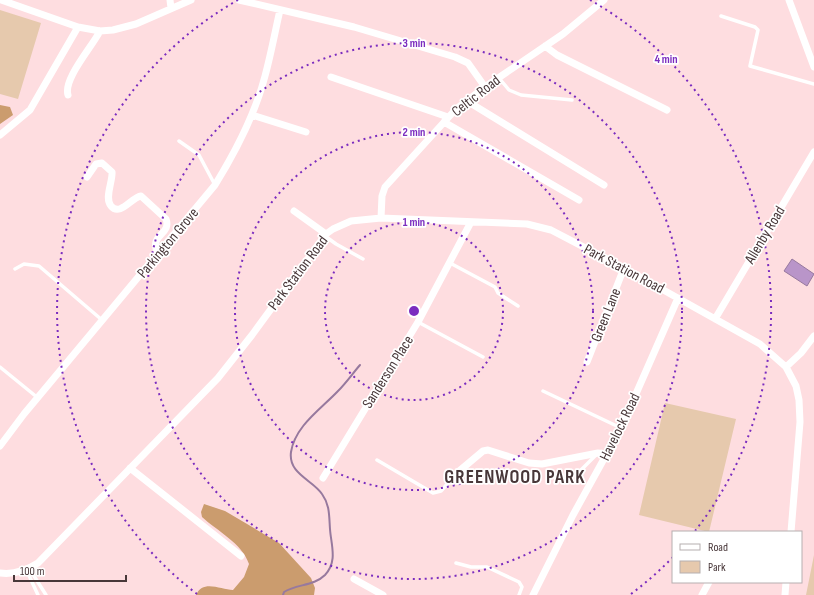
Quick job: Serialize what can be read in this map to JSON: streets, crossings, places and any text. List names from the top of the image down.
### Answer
{
  "streets": {
    "street": [
      "Celtic Road",
      "Allenby Road",
      "Parkington Grove",
      "Park Station Road",
      "Green Lane",
      "Sanderson Place",
      "Havelock Road"
    ]
  },
  "crossings": [
    ["Celtic Road", "Park Station Road"],
    ["Allenby Road", "Park Station Road"],
    ["Park Station Road", "Green Lane"],
    ["Park Station Road", "Sanderson Place"],
    ["Park Station Road", "Havelock Road"]
  ],
  "districts": ["GREENWOOD PARK"],
  "legend": ["Road", "Park"],
  "scale_bar": "100 m",
  "rings": [
    "3 min",
    "4 min",
    "2 min",
    "1 min"
  ]
}
